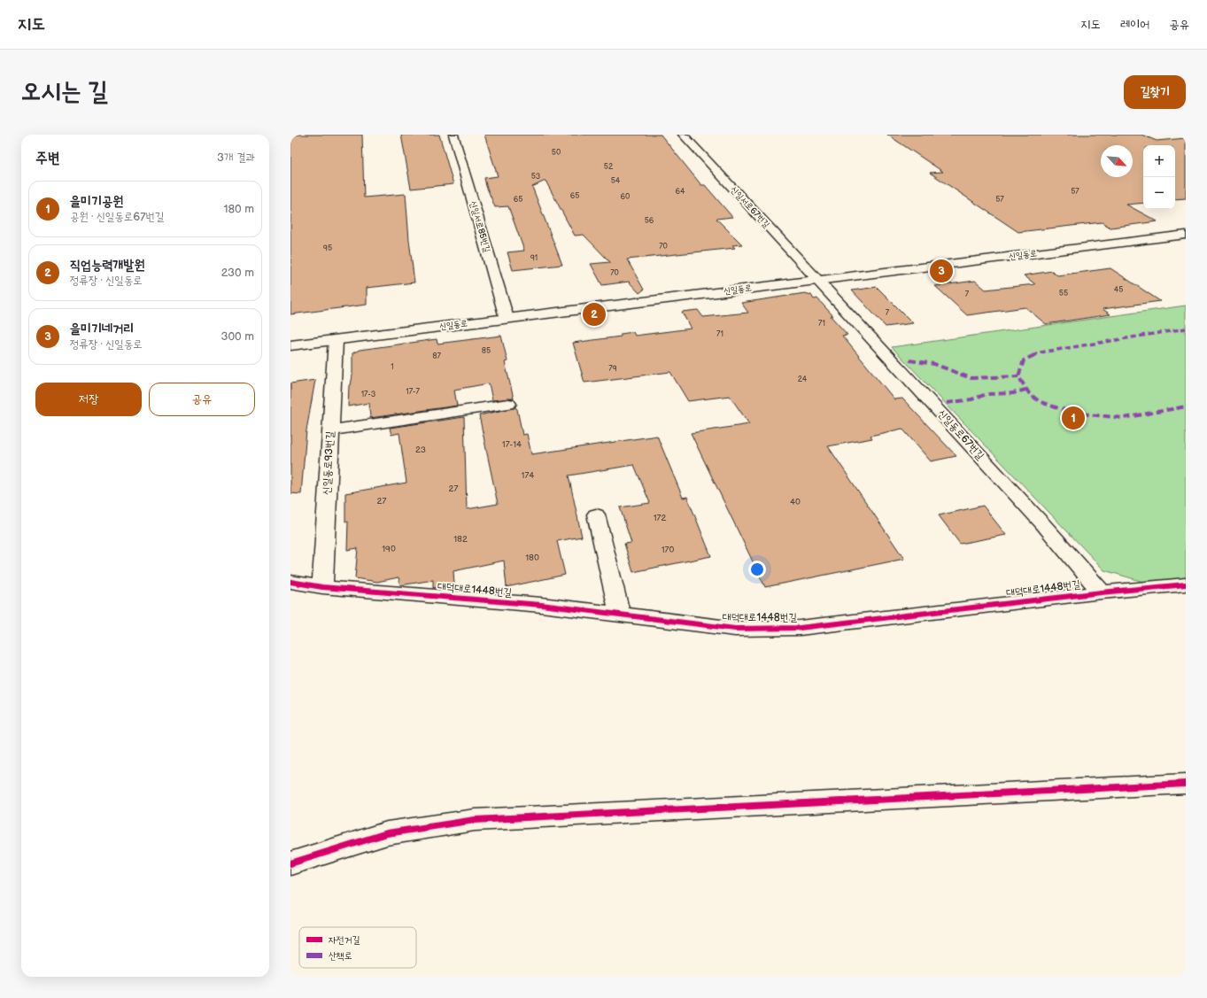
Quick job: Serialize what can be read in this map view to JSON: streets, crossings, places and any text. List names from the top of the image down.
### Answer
{
  "streets": {
    "street": [
      "신일서로67번길",
      "신일서로85번길",
      "신일동로",
      "신일동로67번길",
      "신일동로93번길",
      "대덕대로1448번길"
    ]
  },
  "crossings": [
    ["신일서로67번길", "신일동로"],
    ["신일서로67번길", "신일동로67번길"],
    ["신일서로85번길", "신일동로"],
    ["신일동로", "신일동로67번길"],
    ["신일동로", "신일동로93번길"],
    ["신일동로67번길", "대덕대로1448번길"],
    ["신일동로93번길", "대덕대로1448번길"]
  ],
  "house_numbers": [
    "50",
    "52",
    "53",
    "54",
    "64",
    "57",
    "65",
    "60",
    "65",
    "57",
    "56",
    "70",
    "95",
    "91",
    "70",
    "45",
    "55",
    "7",
    "7",
    "71",
    "71",
    "85",
    "87",
    "1",
    "79",
    "24",
    "17-7",
    "17-3",
    "17-14",
    "23",
    "174",
    "27",
    "27",
    "40",
    "172",
    "182",
    "190",
    "170",
    "180"
  ],
  "legend": ["자전거길", "산책로"],
  "north": "bottom right",
  "page": {
    "header": "지도",
    "nav": ["지도", "레이어", "공유"],
    "buttons": [
      "길찾기",
      ["저장", "공유"]
    ],
    "title": "오시는 길",
    "heading": ["주변", "3개 결과"],
    "map_buttons": ["+", "−"],
    "list": [
      {
        "mark": "1",
        "name": "을미기공원",
        "note": "공원 · 신일동로67번길",
        "value": "180 m"
      },
      {
        "mark": "2",
        "name": "직업능력개발원",
        "note": "정류장 · 신일동로",
        "value": "230 m"
      },
      {
        "mark": "3",
        "name": "을미기네거리",
        "note": "정류장 · 신일동로",
        "value": "300 m"
      }
    ],
    "pins": ["3", "2", "1"]
  }
}
